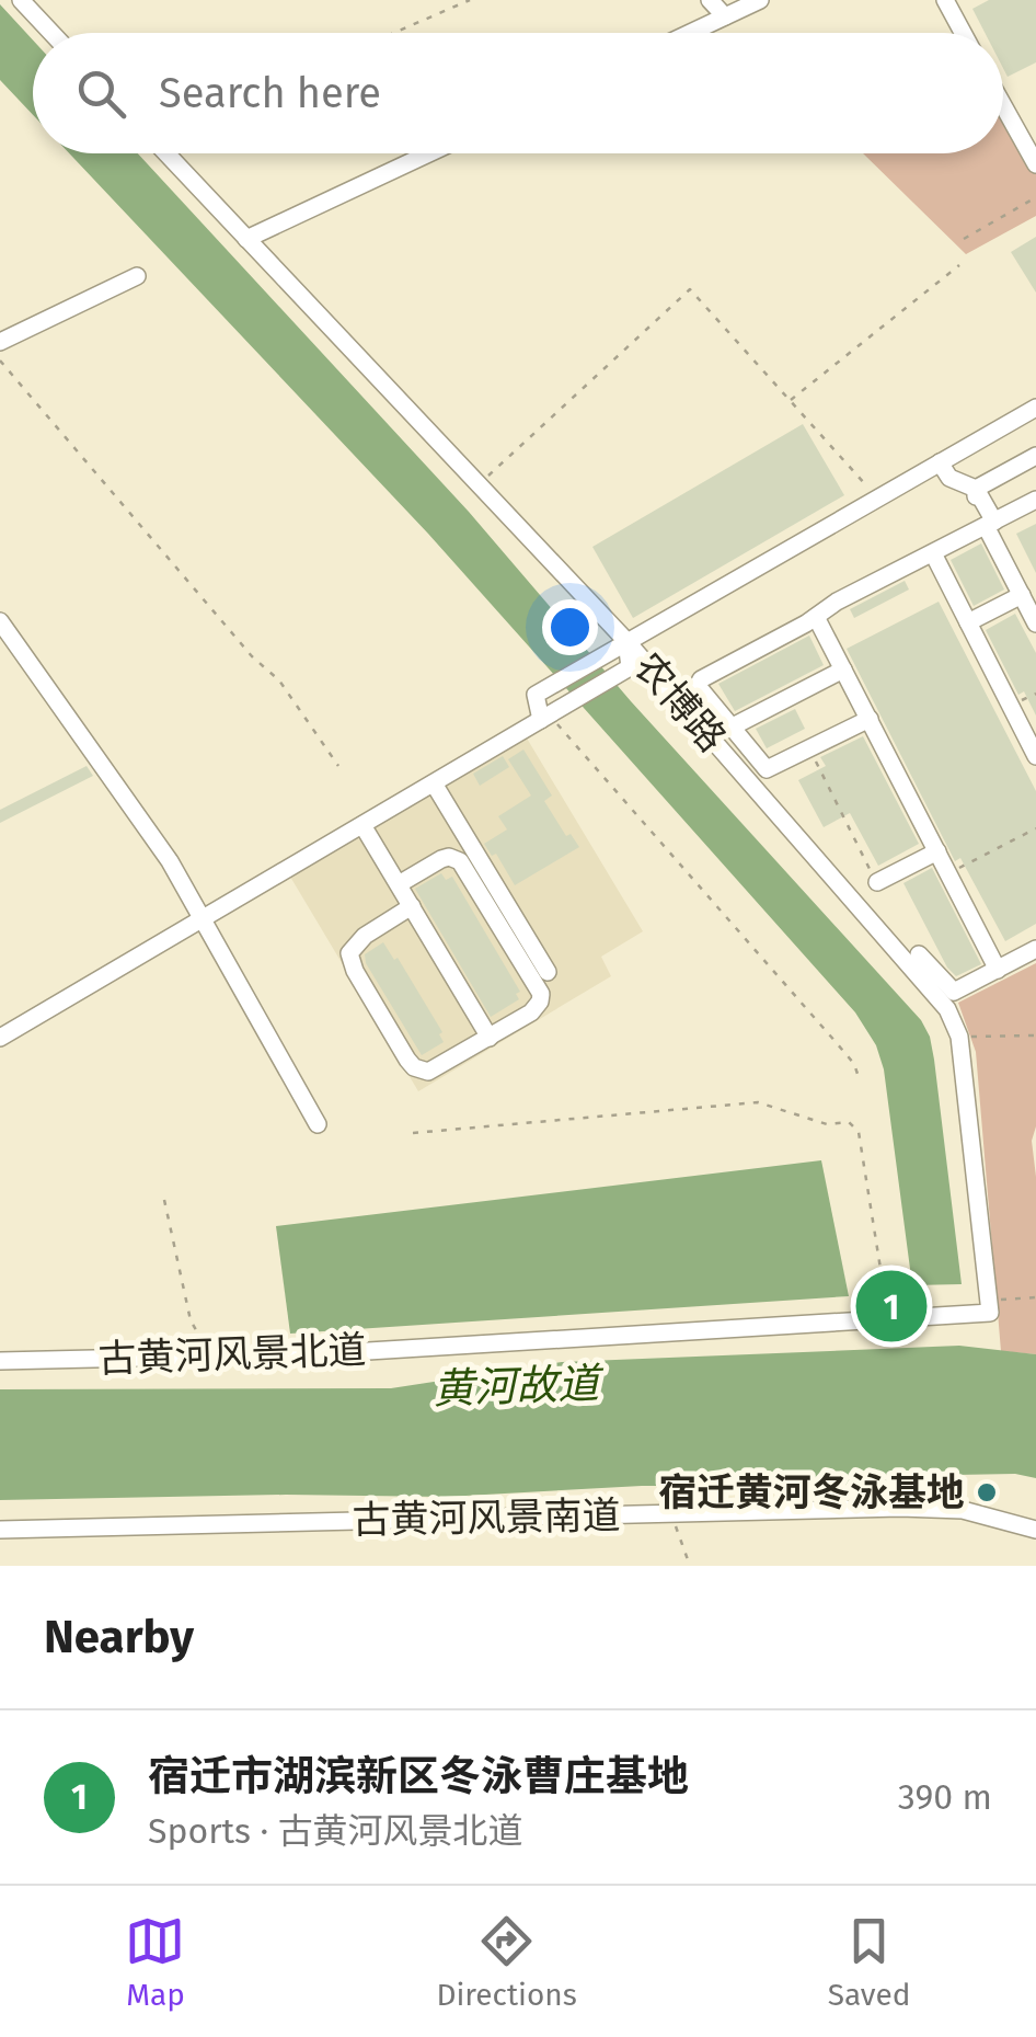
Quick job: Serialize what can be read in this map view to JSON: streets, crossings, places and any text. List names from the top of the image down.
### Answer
{
  "streets": {
    "street": ["农博路", "古黄河风景北道", "古黄河风景南道"]
  },
  "crossings": [
    ["农博路", "古黄河风景北道"]
  ],
  "water": ["黄河故道"],
  "places": ["宿迁黄河冬泳基地"],
  "page": {
    "search": "Search here",
    "pins": "1",
    "heading": "Nearby",
    "list": [
      {
        "mark": "1",
        "name": "宿迁市湖滨新区冬泳曹庄基地",
        "note": "Sports · 古黄河风景北道",
        "value": "390 m"
      }
    ],
    "nav": ["Map", "Directions", "Saved"]
  }
}
